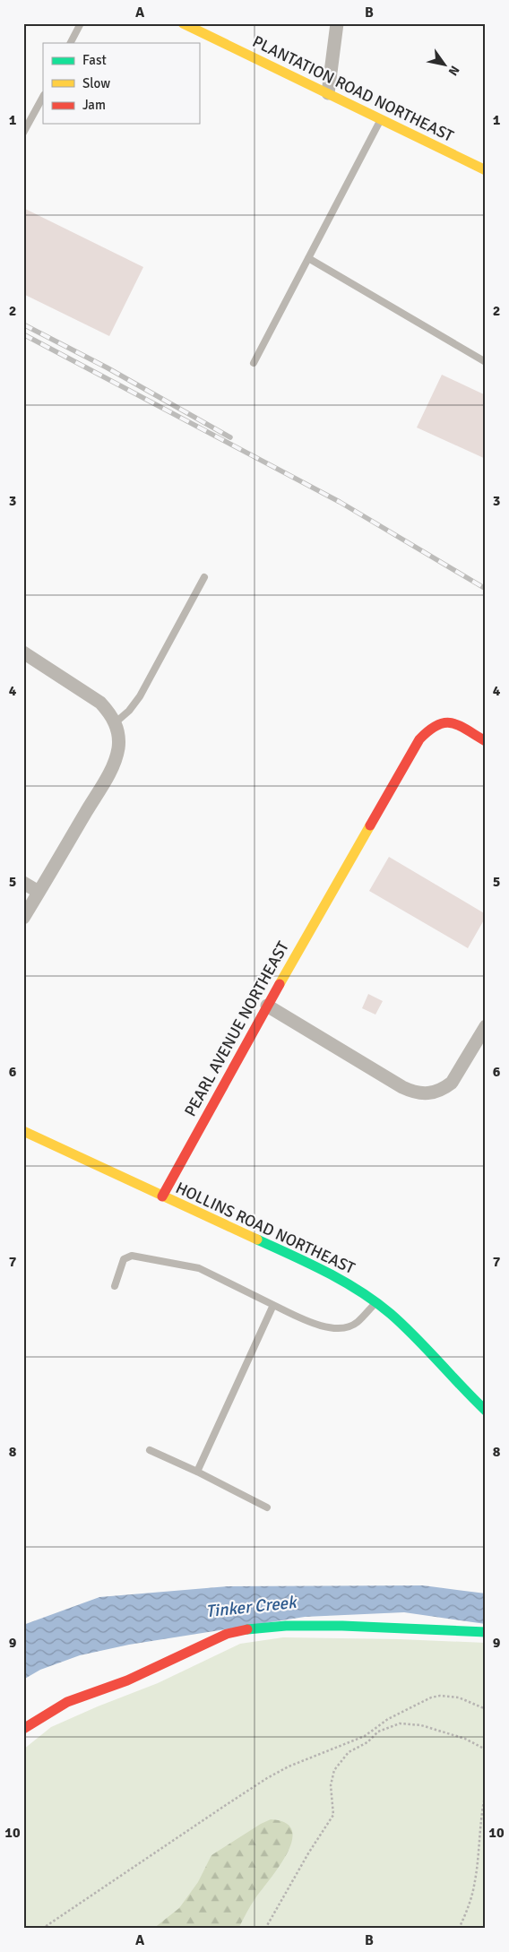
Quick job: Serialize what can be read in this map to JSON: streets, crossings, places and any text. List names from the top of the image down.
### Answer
{
  "streets": {
    "street": ["PLANTATION ROAD NORTHEAST", "PEARL AVENUE NORTHEAST", "HOLLINS ROAD NORTHEAST"]
  },
  "crossings": [
    ["PEARL AVENUE NORTHEAST", "HOLLINS ROAD NORTHEAST"]
  ],
  "water": ["Tinker Creek"],
  "legend": ["Fast", "Slow", "Jam"],
  "north": "bottom right",
  "grid": {
    "columns": ["A", "B"],
    "rows": [
      "1",
      "2",
      "3",
      "4",
      "5",
      "6",
      "7",
      "8",
      "9",
      "10"
    ]
  }
}
